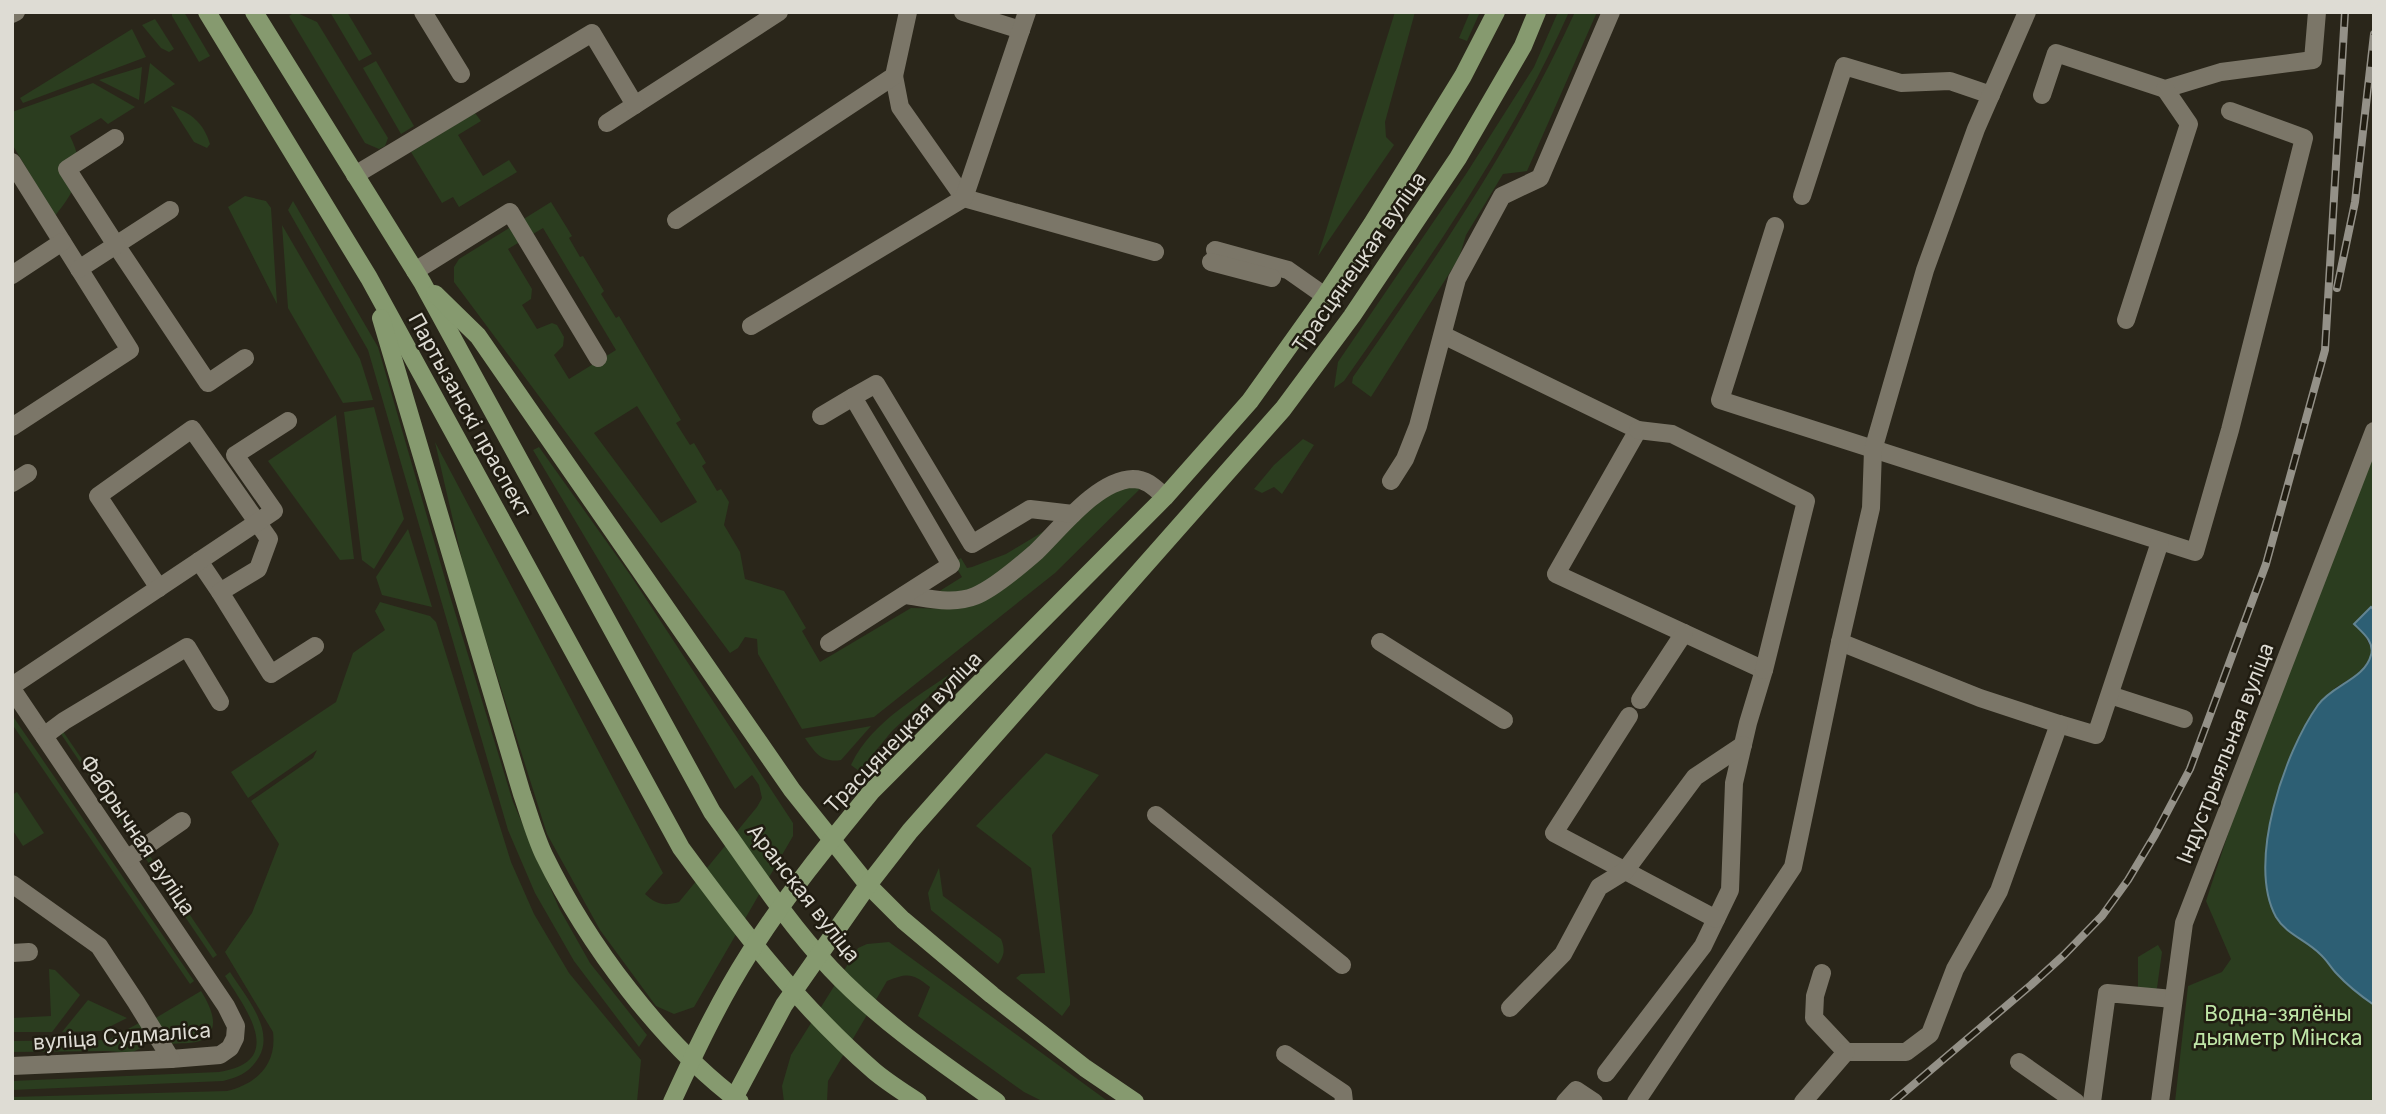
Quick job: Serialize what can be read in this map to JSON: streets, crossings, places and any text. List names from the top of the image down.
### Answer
{
  "streets": {
    "main road": ["Трасцянецкая вуліца", "Партызанскі праспект", "Аранская вуліца"],
    "street": ["Індустрыяльная вуліца", "Фабрычная вуліца", "вуліца Судмаліса"]
  },
  "crossings": [
    ["Партызанскі праспект", "Аранская вуліца"],
    ["Фабрычная вуліца", "вуліца Судмаліса"]
  ],
  "parks": ["Водна-зялёны дыяметр Мінска"]
}
